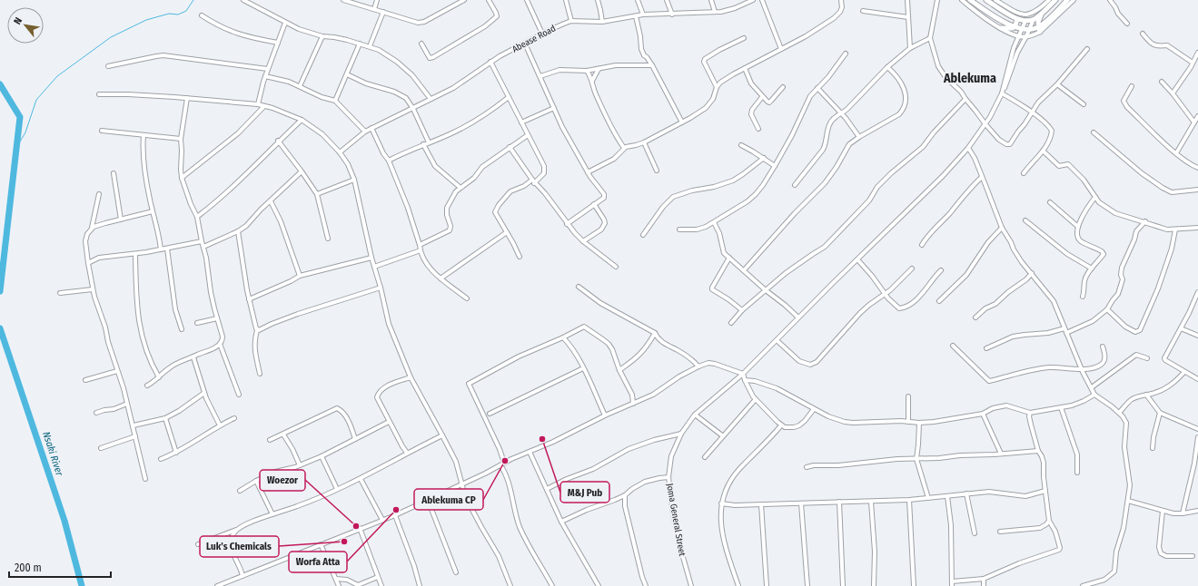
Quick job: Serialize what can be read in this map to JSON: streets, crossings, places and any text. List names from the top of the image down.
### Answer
{
  "streets": {
    "street": ["Abease Road", "Joma General Street"]
  },
  "districts": ["Ablekuma"],
  "water": ["Nsaki River"],
  "places": [
    "M&J Pub",
    "Ablekuma CP",
    "Worfa Atta",
    "Woezor",
    "Luk’s Chemicals"
  ],
  "scale_bar": "200 m",
  "north": "top left"
}
